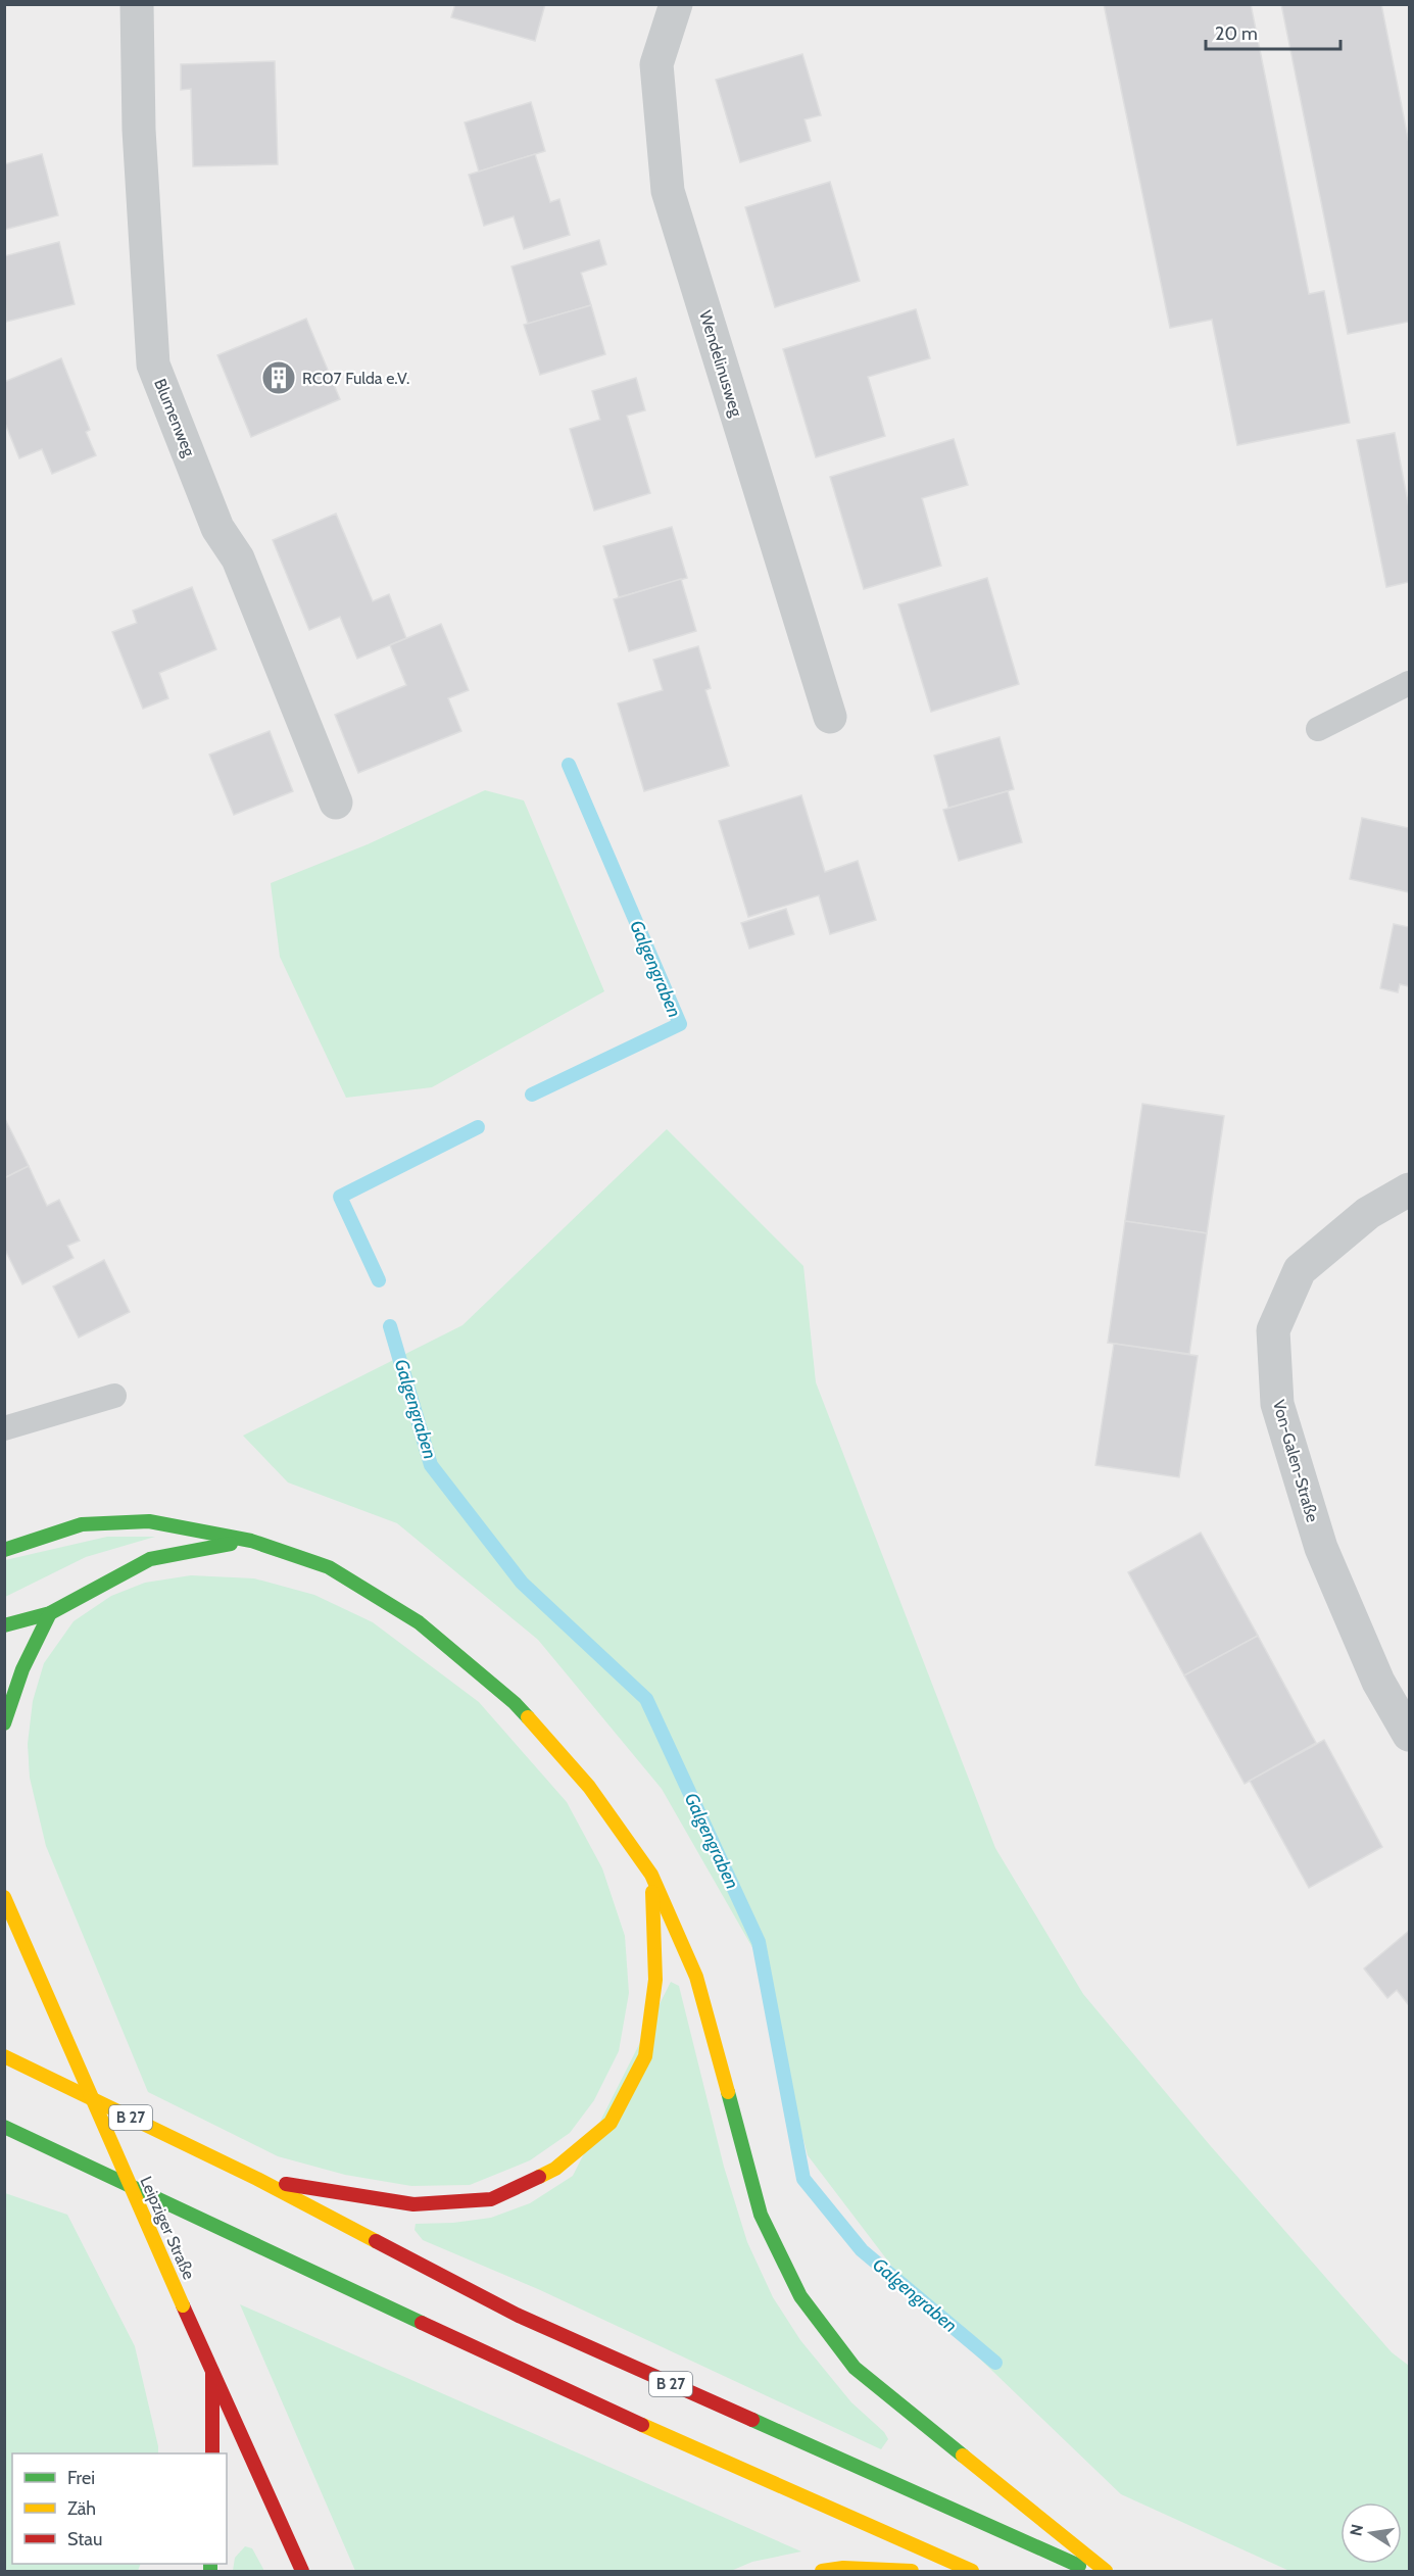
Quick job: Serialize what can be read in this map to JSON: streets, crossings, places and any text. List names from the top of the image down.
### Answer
{
  "streets": {
    "main road": ["B 27", "Leipziger Straße"],
    "street": ["Wendelinusweg", "Blumenweg", "Von-Galen-Straße"]
  },
  "water": ["Galgengraben"],
  "places": {
    "building": ["RC07 Fulda e.V."]
  },
  "legend": ["Frei", "Zäh", "Stau"],
  "scale_bar": "20 m",
  "north": "left"
}
